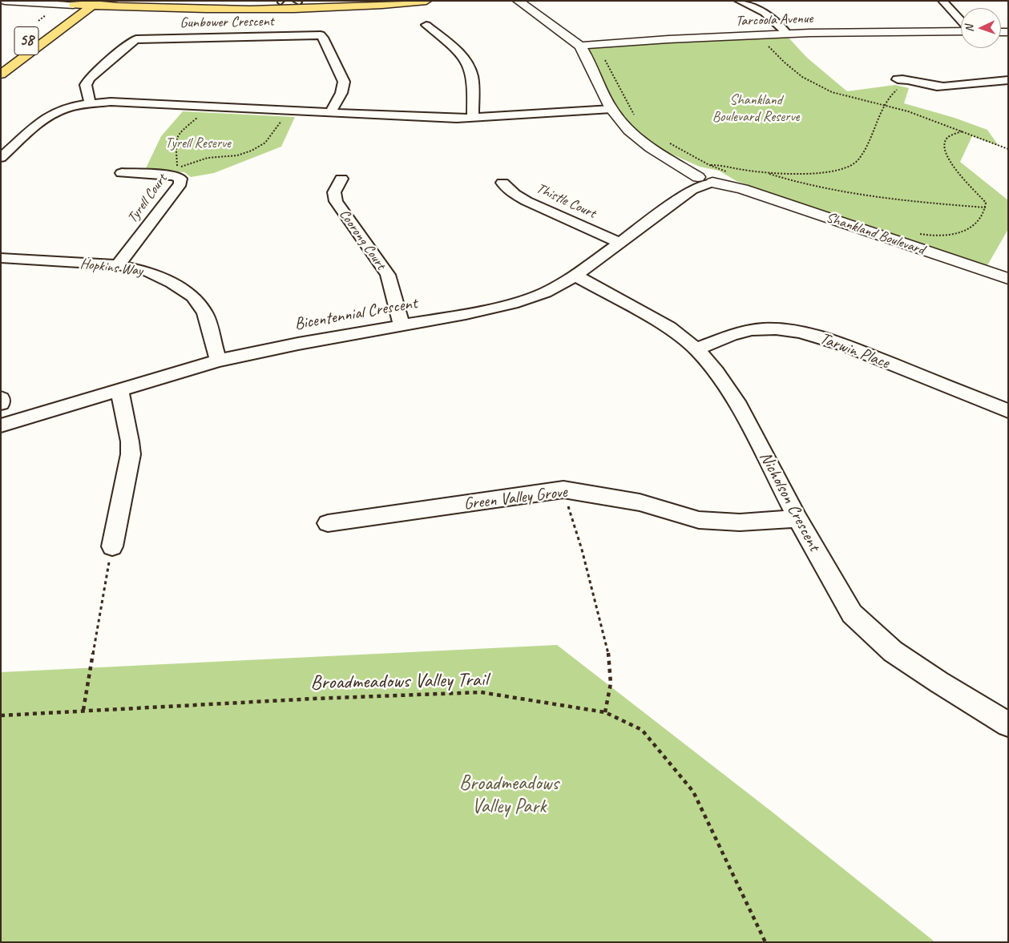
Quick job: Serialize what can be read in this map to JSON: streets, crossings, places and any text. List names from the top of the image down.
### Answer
{
  "streets": {
    "main road": ["58"],
    "street": [
      "Tarcoola Avenue",
      "Gunbower Crescent",
      "Tyrell Court",
      "Thistle Court",
      "Shankland Boulevard",
      "Coorong Court",
      "Hopkins Way",
      "Bicentennial Crescent",
      "Tarwin Place",
      "Green Valley Grove",
      "Nicholson Crescent"
    ],
    "path": ["Broadmeadows Valley Trail"]
  },
  "crossings": [
    ["Tarcoola Avenue", "Shankland Boulevard"],
    ["Tyrell Court", "Hopkins Way"],
    ["Thistle Court", "Bicentennial Crescent"],
    ["Shankland Boulevard", "Bicentennial Crescent"],
    ["Coorong Court", "Bicentennial Crescent"],
    ["Hopkins Way", "Bicentennial Crescent"],
    ["Bicentennial Crescent", "Nicholson Crescent"],
    ["Tarwin Place", "Nicholson Crescent"],
    ["Green Valley Grove", "Nicholson Crescent"]
  ],
  "parks": ["Shankland Boulevard Reserve", "Tyrell Reserve", "Broadmeadows Valley Park"],
  "north": "left"
}
